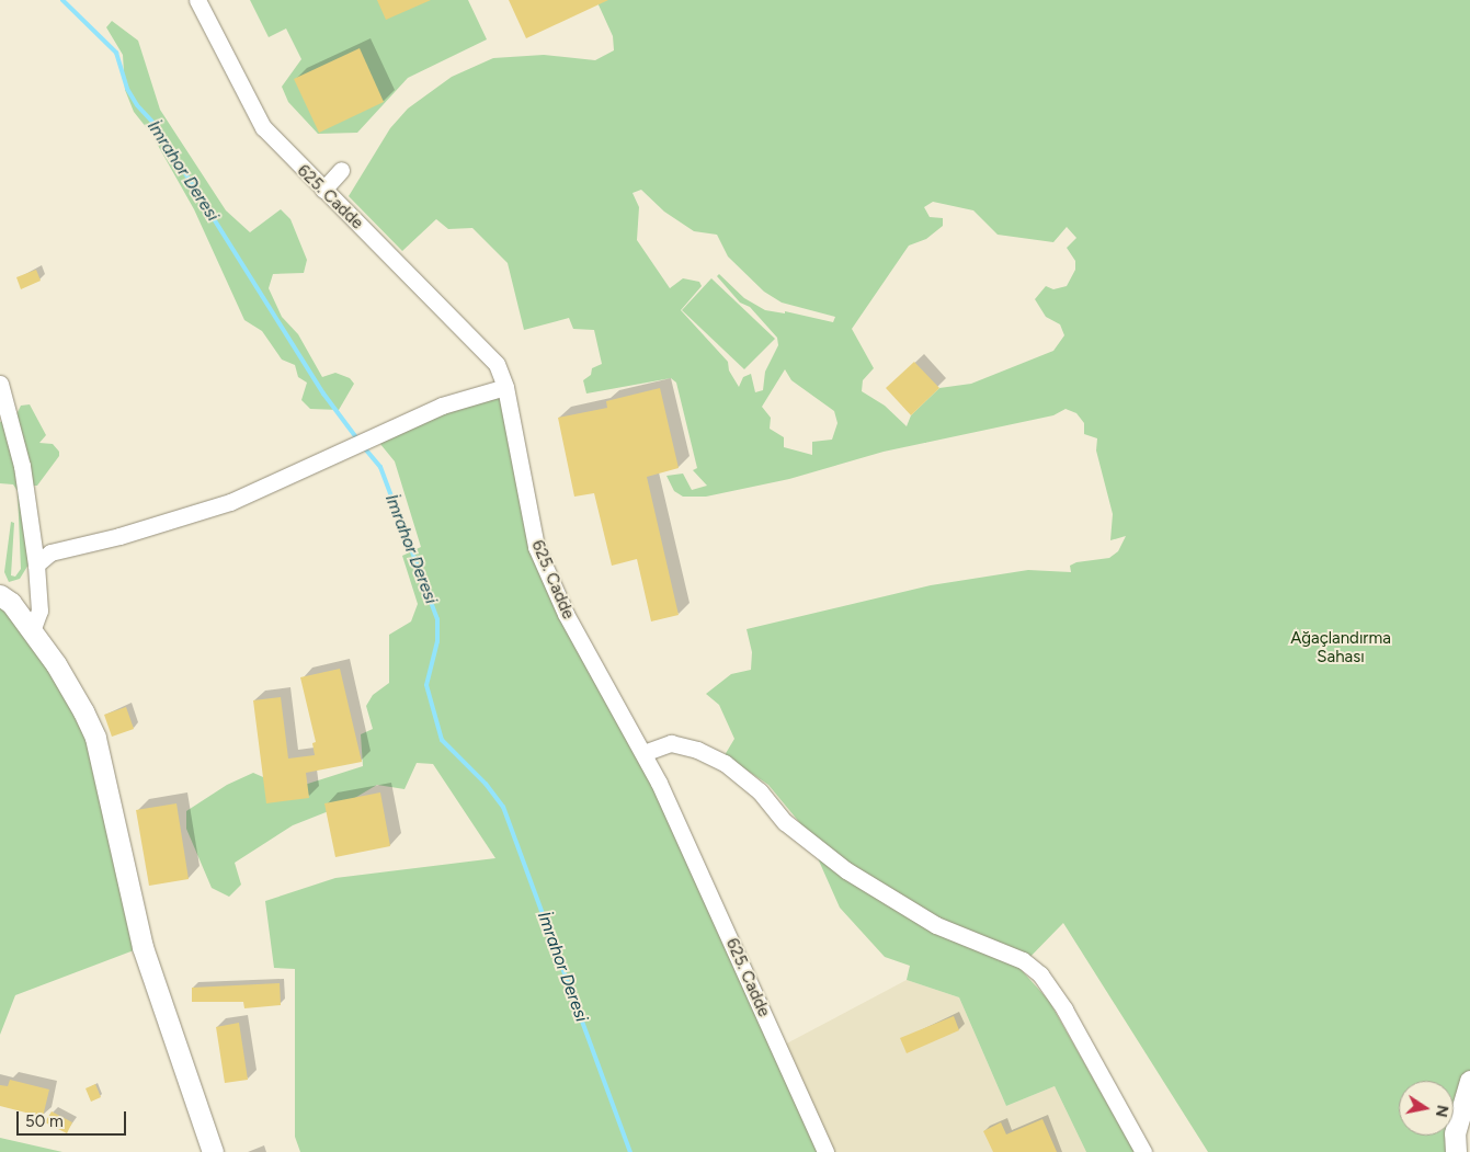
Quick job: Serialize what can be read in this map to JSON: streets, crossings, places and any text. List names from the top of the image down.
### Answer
{
  "streets": {
    "street": ["625. Cadde"]
  },
  "water": ["İmrahor Deresi"],
  "parks": ["Ağaçlandırma Sahası"],
  "scale_bar": "50 m",
  "north": "right"
}
